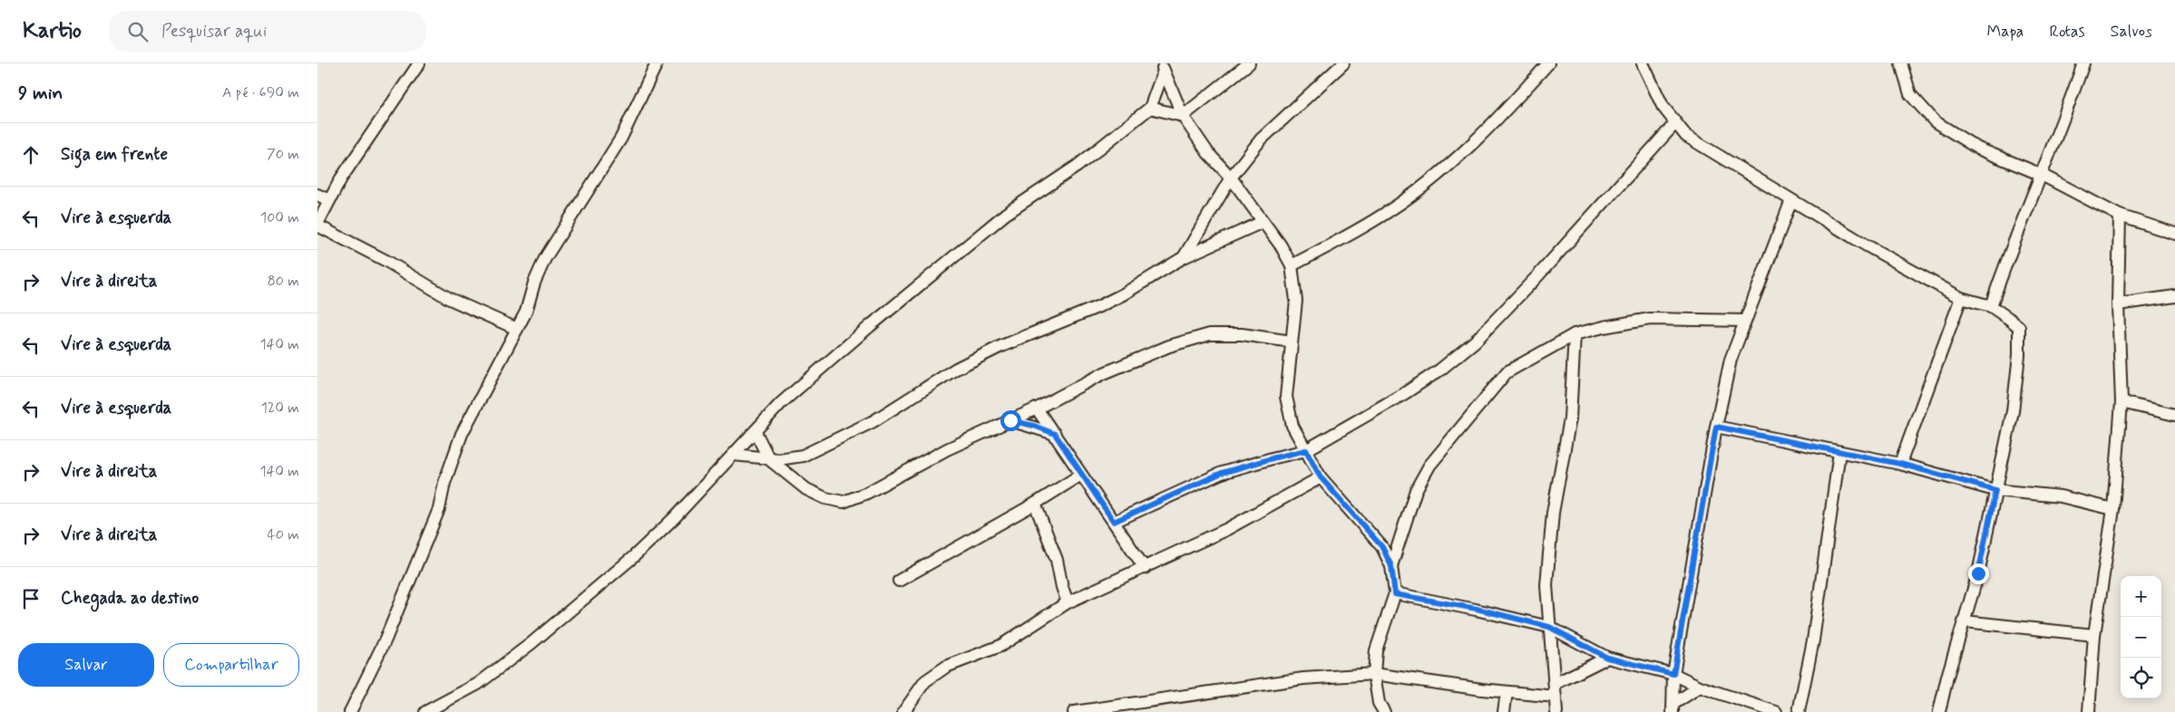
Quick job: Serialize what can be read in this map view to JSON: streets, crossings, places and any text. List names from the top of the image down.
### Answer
{
  "page": {
    "header": "Kartio",
    "search": "Pesquisar aqui",
    "nav": ["Mapa", "Rotas", "Salvos"],
    "heading": ["9 min", "A pé · 690 m"],
    "list": [
      ["Siga em frente", "70 m"],
      ["Vire à esquerda", "100 m"],
      ["Vire à direita", "80 m"],
      ["Vire à esquerda", "140 m"],
      ["Vire à esquerda", "120 m"],
      ["Vire à direita", "140 m"],
      ["Vire à direita", "40 m"],
      "Chegada ao destino"
    ],
    "map_buttons": ["+", "−"],
    "buttons": ["Salvar", "Compartilhar"]
  }
}
